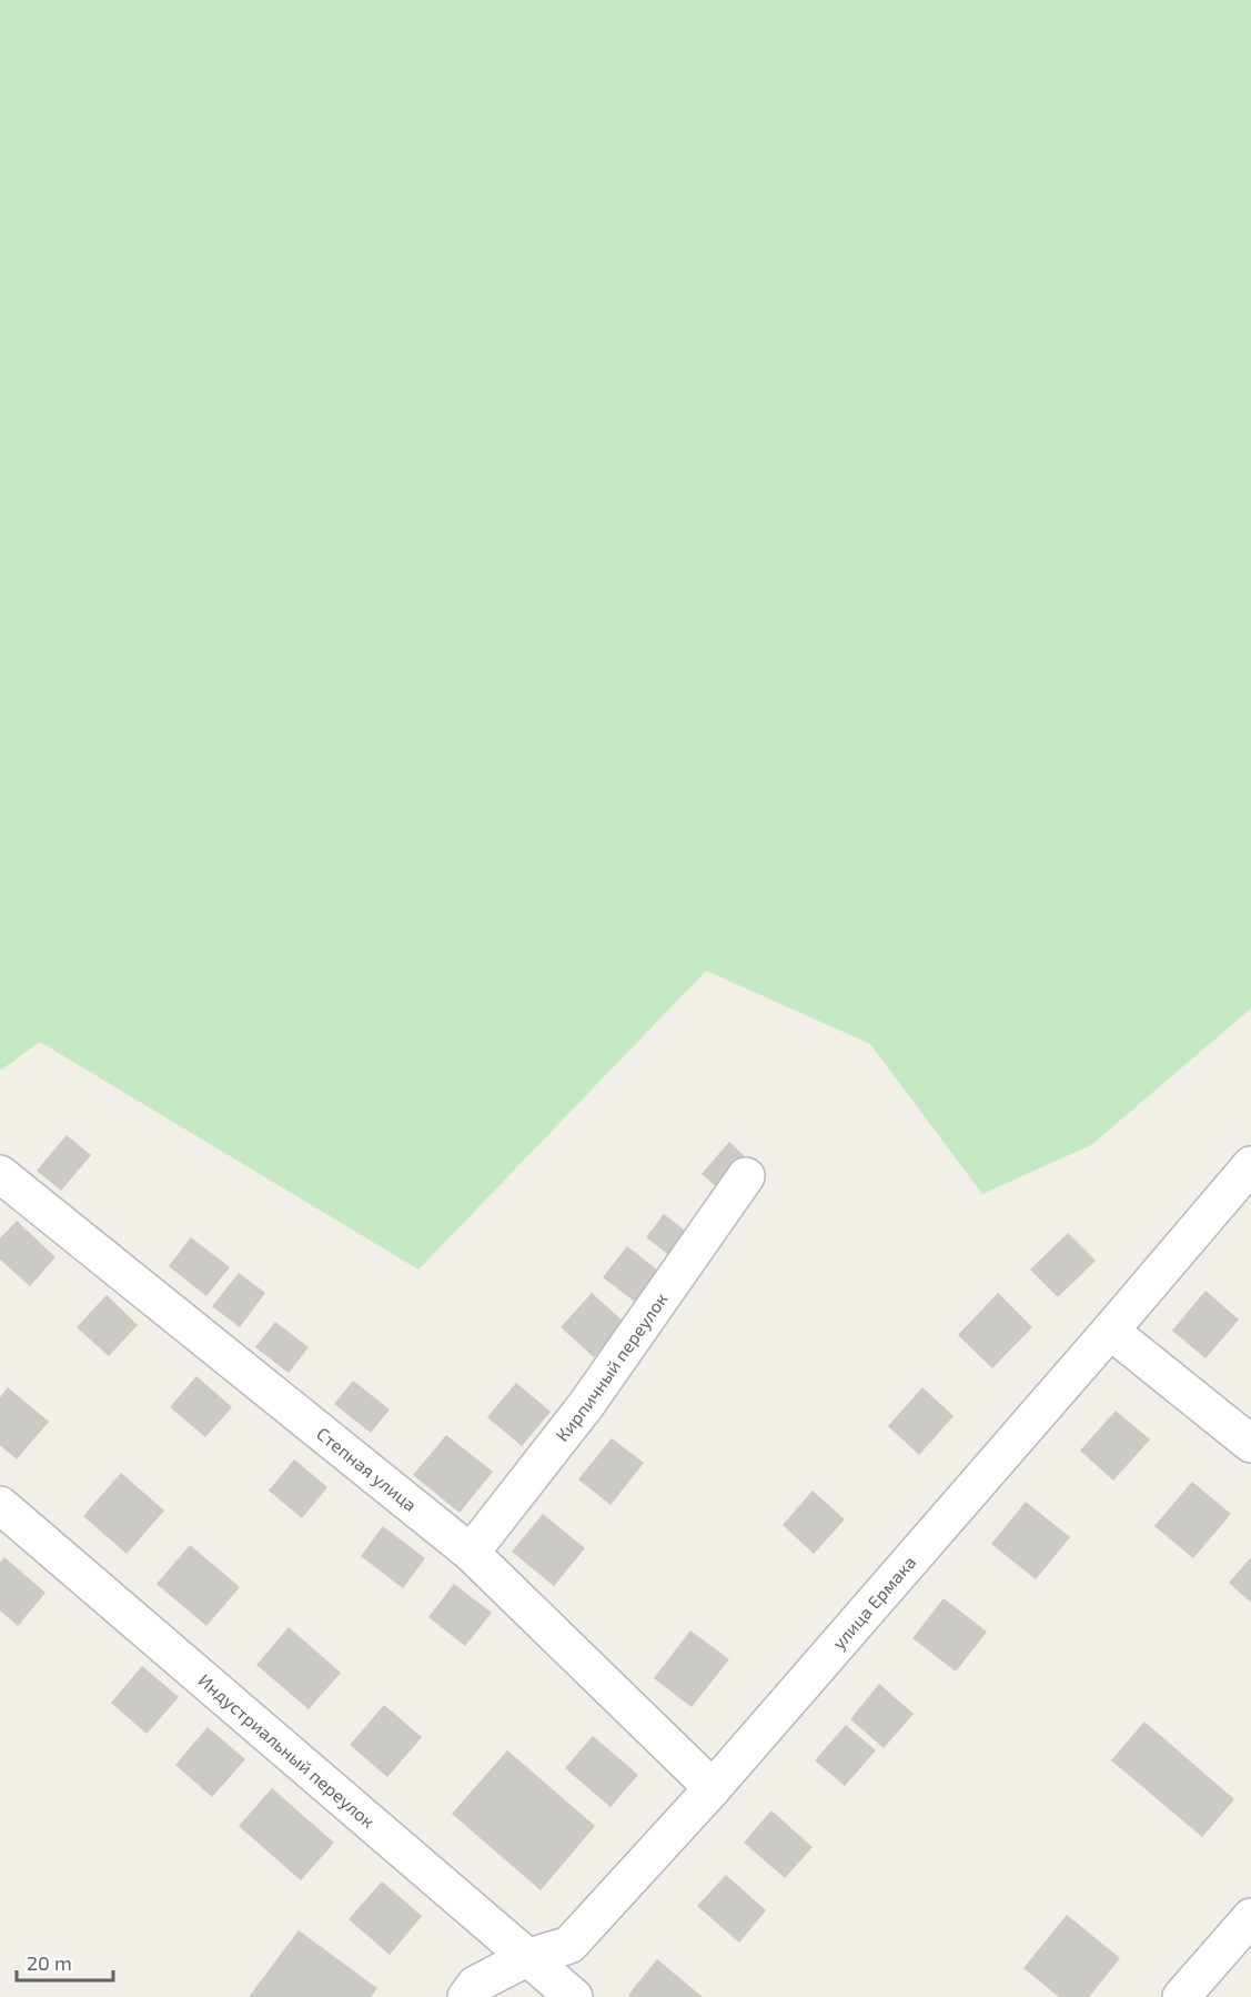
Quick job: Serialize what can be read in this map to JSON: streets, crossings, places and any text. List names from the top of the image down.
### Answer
{
  "streets": {
    "street": [
      "Кирпичный переулок",
      "Степная улица",
      "улица Ермака",
      "Индустриальный переулок"
    ]
  },
  "crossings": [
    ["Кирпичный переулок", "Степная улица"],
    ["Степная улица", "улица Ермака"],
    ["улица Ермака", "Индустриальный переулок"]
  ],
  "scale_bar": "20 m"
}
